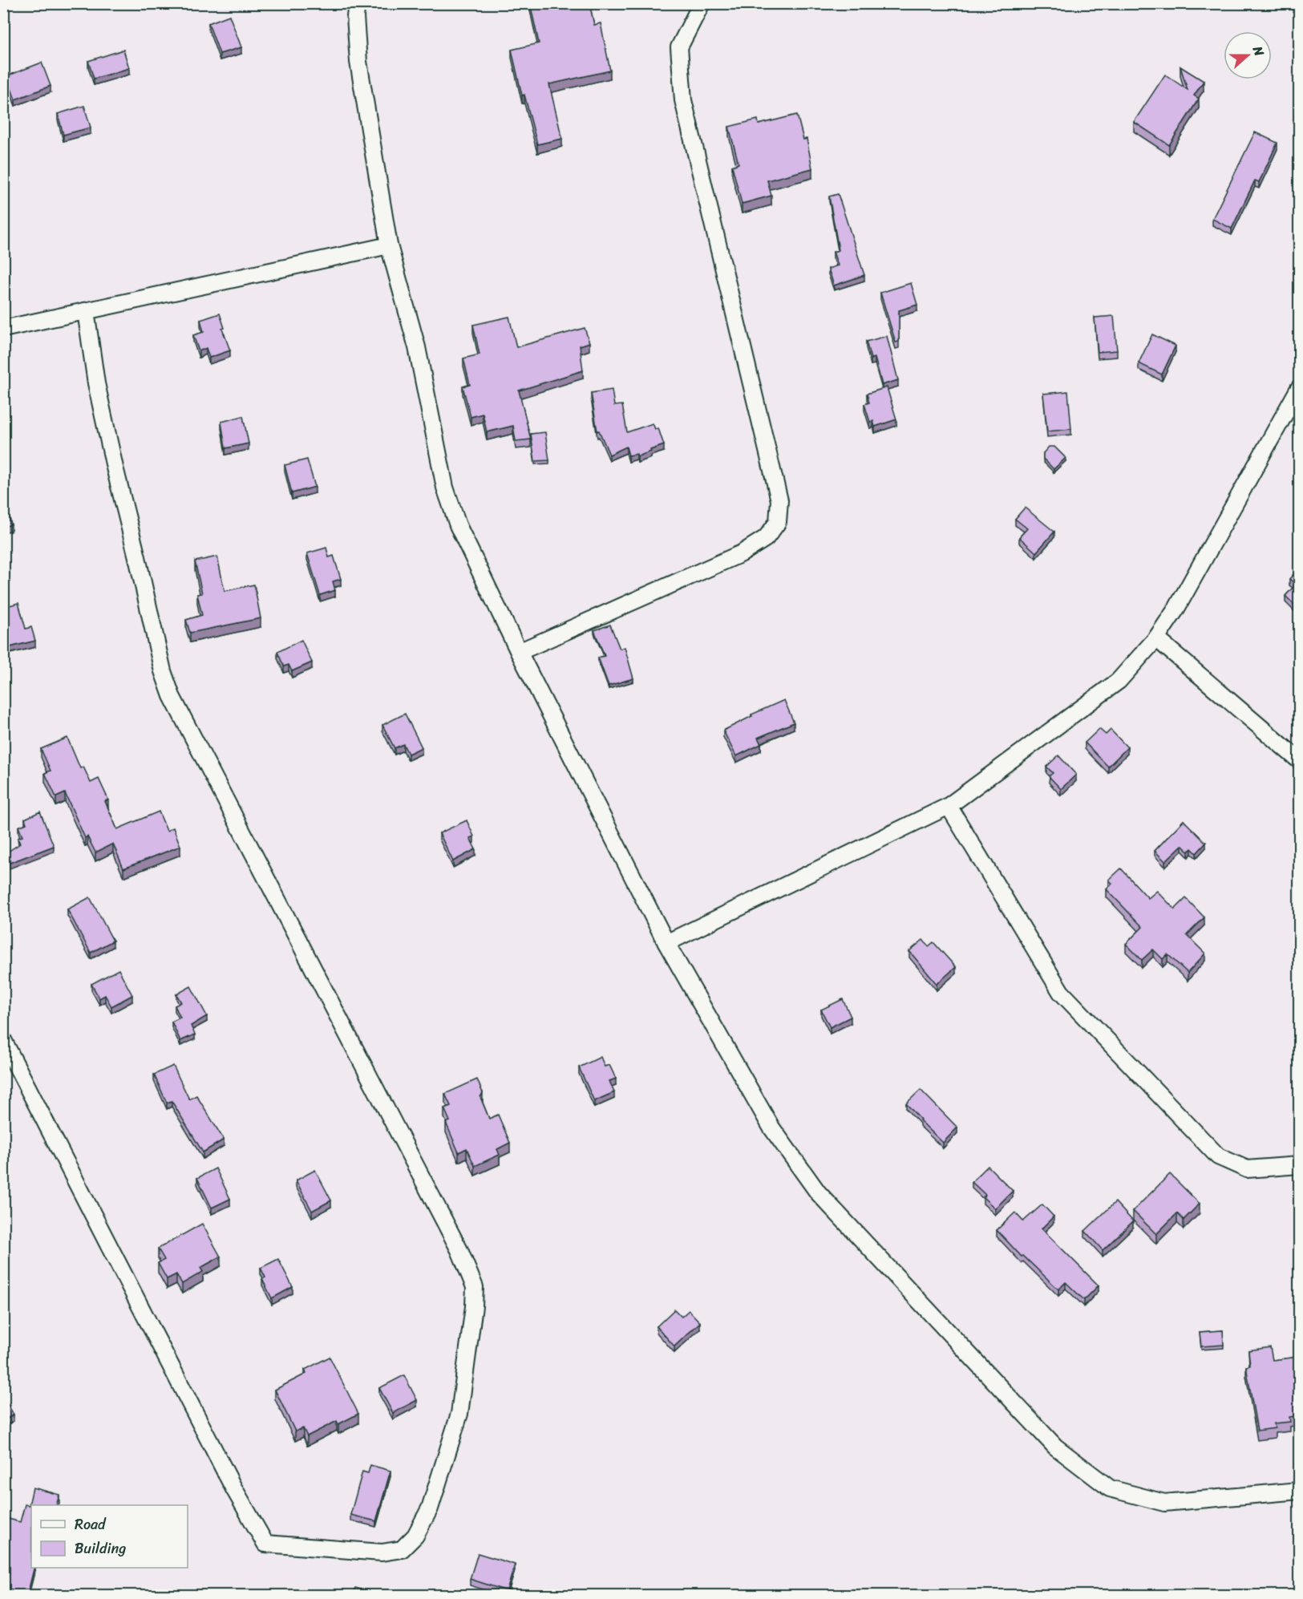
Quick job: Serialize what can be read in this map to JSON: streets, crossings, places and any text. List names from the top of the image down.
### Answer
{
  "legend": ["Road", "Building"],
  "north": "right"
}
